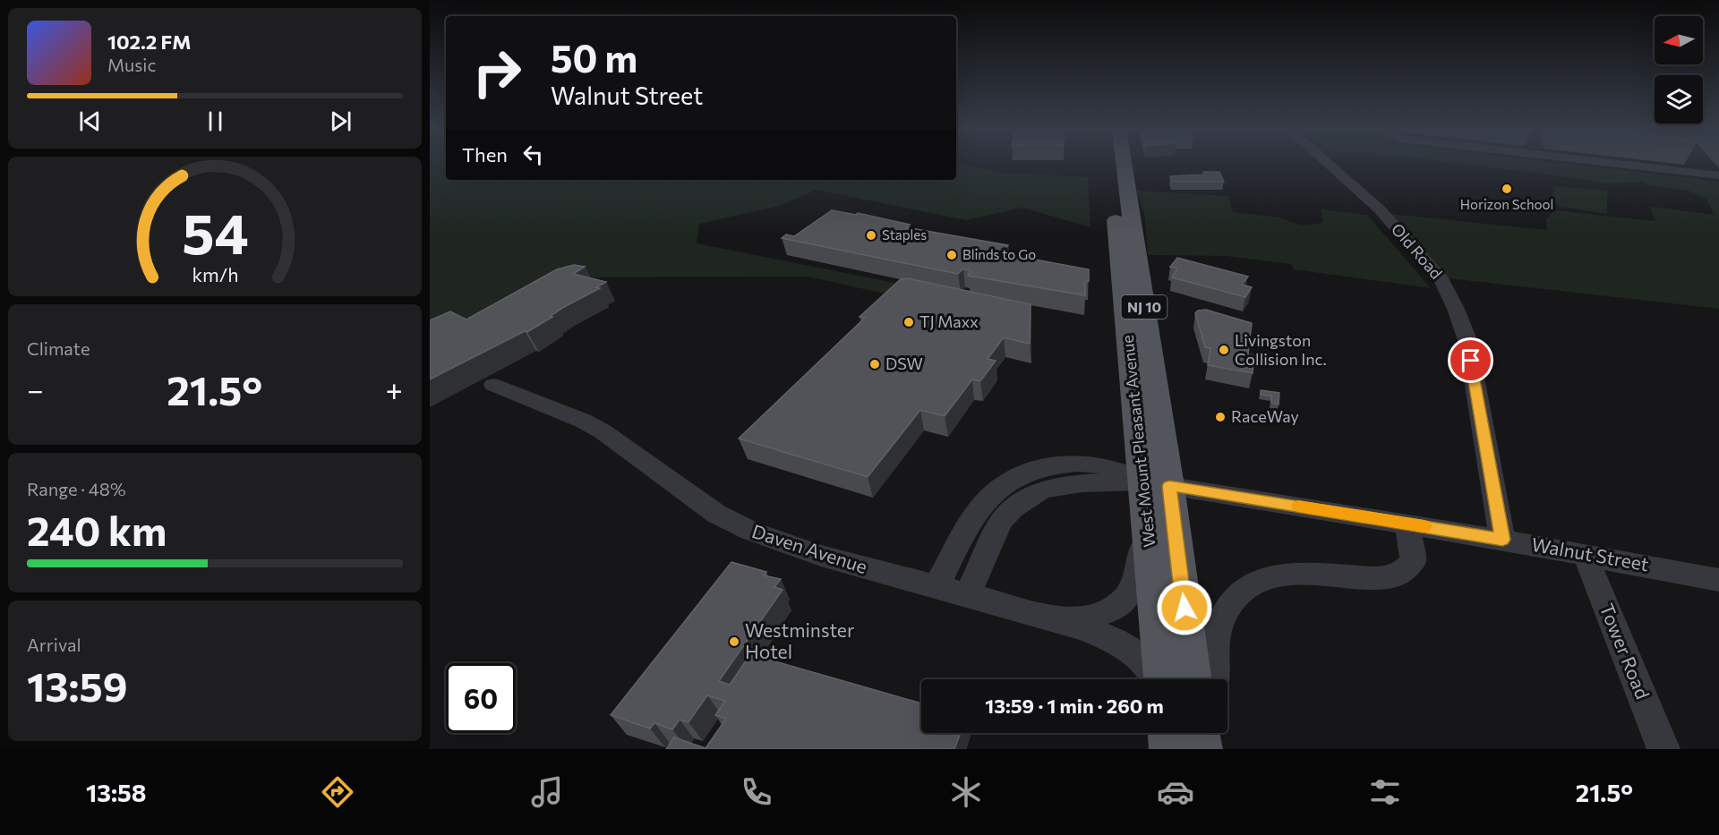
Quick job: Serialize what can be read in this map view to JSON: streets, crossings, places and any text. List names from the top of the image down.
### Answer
{
  "streets": {
    "main road": ["NJ 10", "West Mount Pleasant Avenue"],
    "street": [
      "Old Road",
      "Daven Avenue",
      "Walnut Street",
      "Tower Road"
    ]
  },
  "crossings": [
    ["Old Road", "Walnut Street"],
    ["West Mount Pleasant Avenue", "Daven Avenue"],
    ["West Mount Pleasant Avenue", "Walnut Street"],
    ["Daven Avenue", "Walnut Street"],
    ["Walnut Street", "Tower Road"]
  ],
  "places": [
    "Horizon School",
    "Staples",
    "Blinds to Go",
    "TJ Maxx",
    "Livingston Collision Inc.",
    "DSW",
    "RaceWay",
    "Westminster Hotel"
  ],
  "north": "left",
  "page": {
    "turn": ["50 m", "Walnut Street"],
    "song": ["102.2 FM", "Music"],
    "then": "Then",
    "tile": [
      "Climate",
      ["Range · 48%", "240 km"],
      ["Arrival", "13:59"]
    ],
    "heat": ["−", "21.5°", "+"],
    "limit": "60",
    "trip": "13:59 · 1 min · 260 m",
    "tabs": ["13:58", "21.5°"],
    "gauge": ["54", "km/h"]
  }
}
